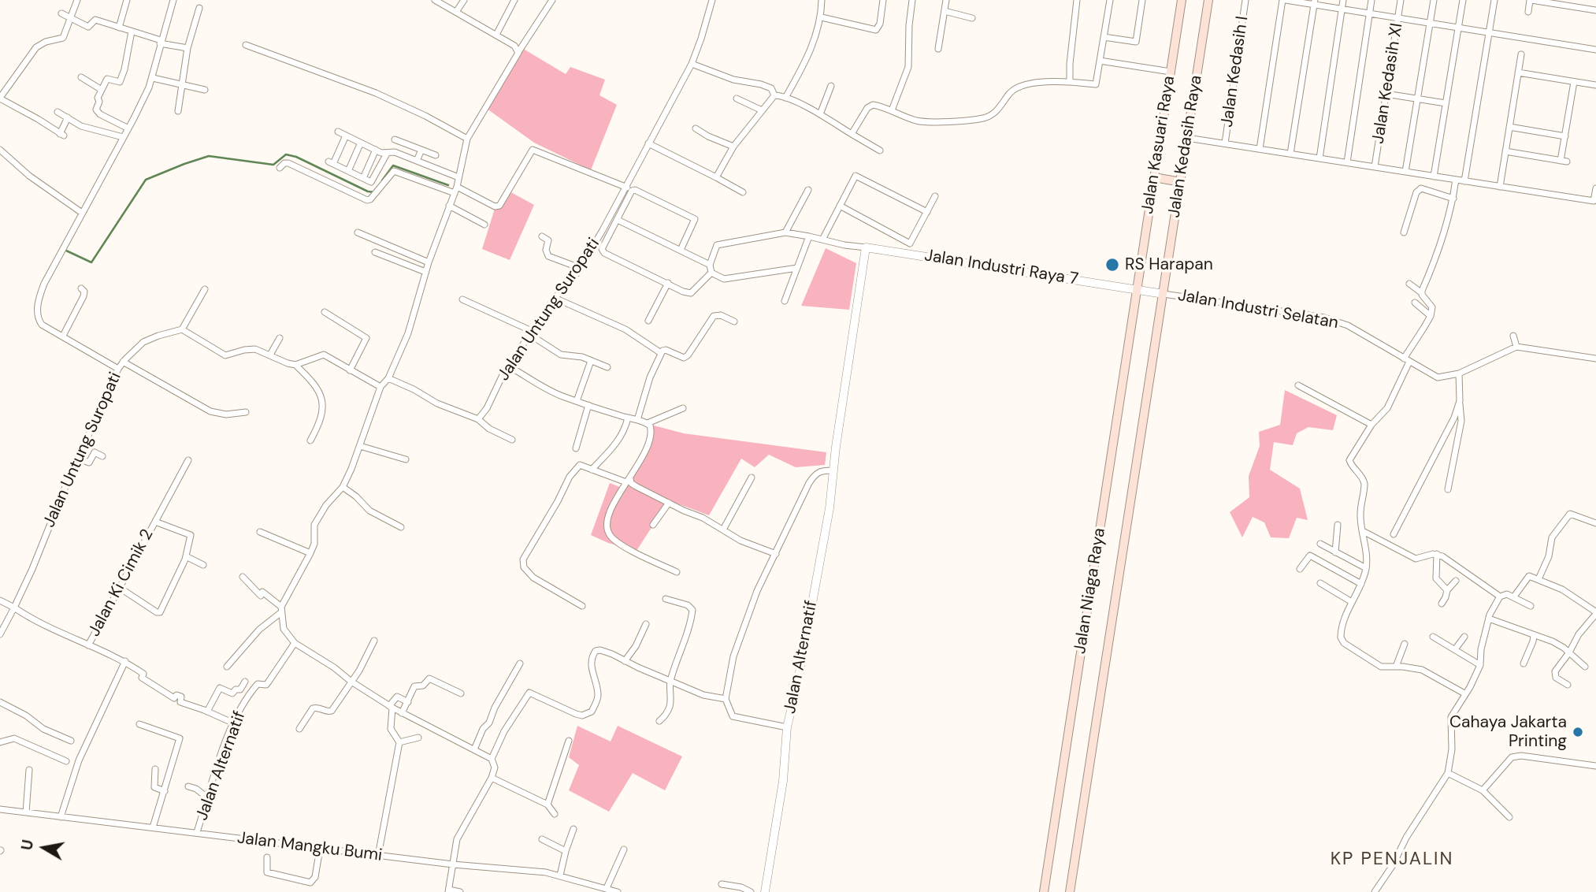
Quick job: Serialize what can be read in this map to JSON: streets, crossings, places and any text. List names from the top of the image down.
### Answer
{
  "streets": {
    "main road": ["Jalan Kasuari Raya", "Jalan Kedasih Raya", "Jalan Niaga Raya"],
    "street": [
      "Jalan Kedasih I",
      "Jalan Kedasih XI",
      "Jalan Industri Raya 7",
      "Jalan Untung Suropati",
      "Jalan Industri Selatan",
      "Jalan Ki Cimik 2",
      "Jalan Alternatif",
      "Jalan Mangku Bumi"
    ]
  },
  "crossings": [
    ["Jalan Kasuari Raya", "Jalan Industri Raya 7"],
    ["Jalan Kasuari Raya", "Jalan Niaga Raya"],
    ["Jalan Kedasih Raya", "Jalan Industri Raya 7"],
    ["Jalan Kedasih Raya", "Jalan Industri Selatan"],
    ["Jalan Kedasih Raya", "Jalan Niaga Raya"],
    ["Jalan Industri Raya 7", "Jalan Industri Selatan"],
    ["Jalan Industri Raya 7", "Jalan Niaga Raya"],
    ["Jalan Industri Raya 7", "Jalan Alternatif"],
    ["Jalan Industri Selatan", "Jalan Niaga Raya"],
    ["Jalan Alternatif", "Jalan Mangku Bumi"]
  ],
  "districts": ["KP PENJALIN"],
  "places": ["RS Harapan", "Cahaya Jakarta Printing"],
  "north": "left"
}
